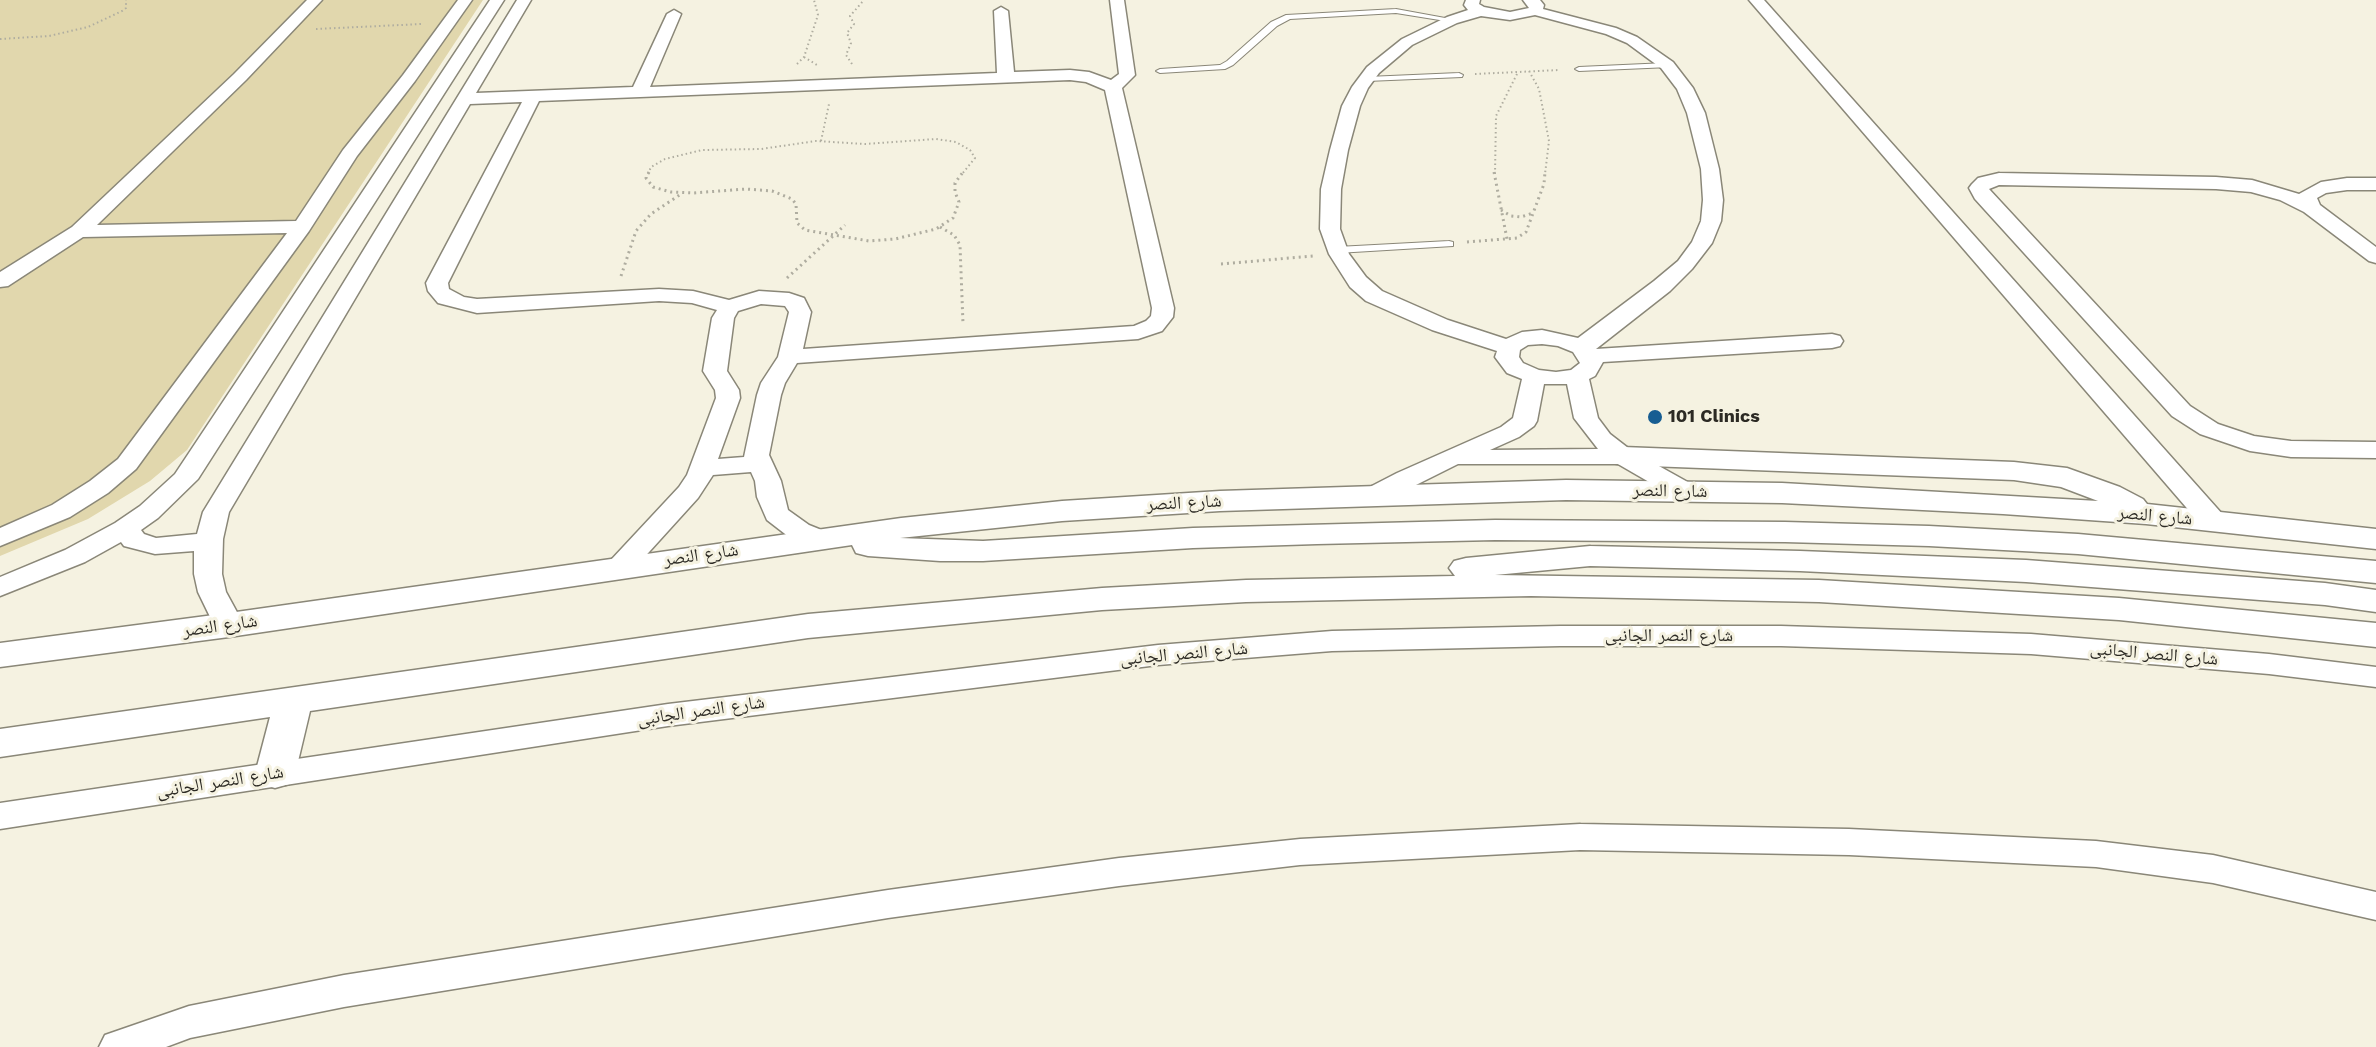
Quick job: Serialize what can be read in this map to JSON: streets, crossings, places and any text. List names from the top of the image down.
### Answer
{
  "streets": {
    "main road": ["شارع النصر"],
    "street": ["شارع النصر الجانبى"]
  },
  "places": ["101 Clinics"]
}
